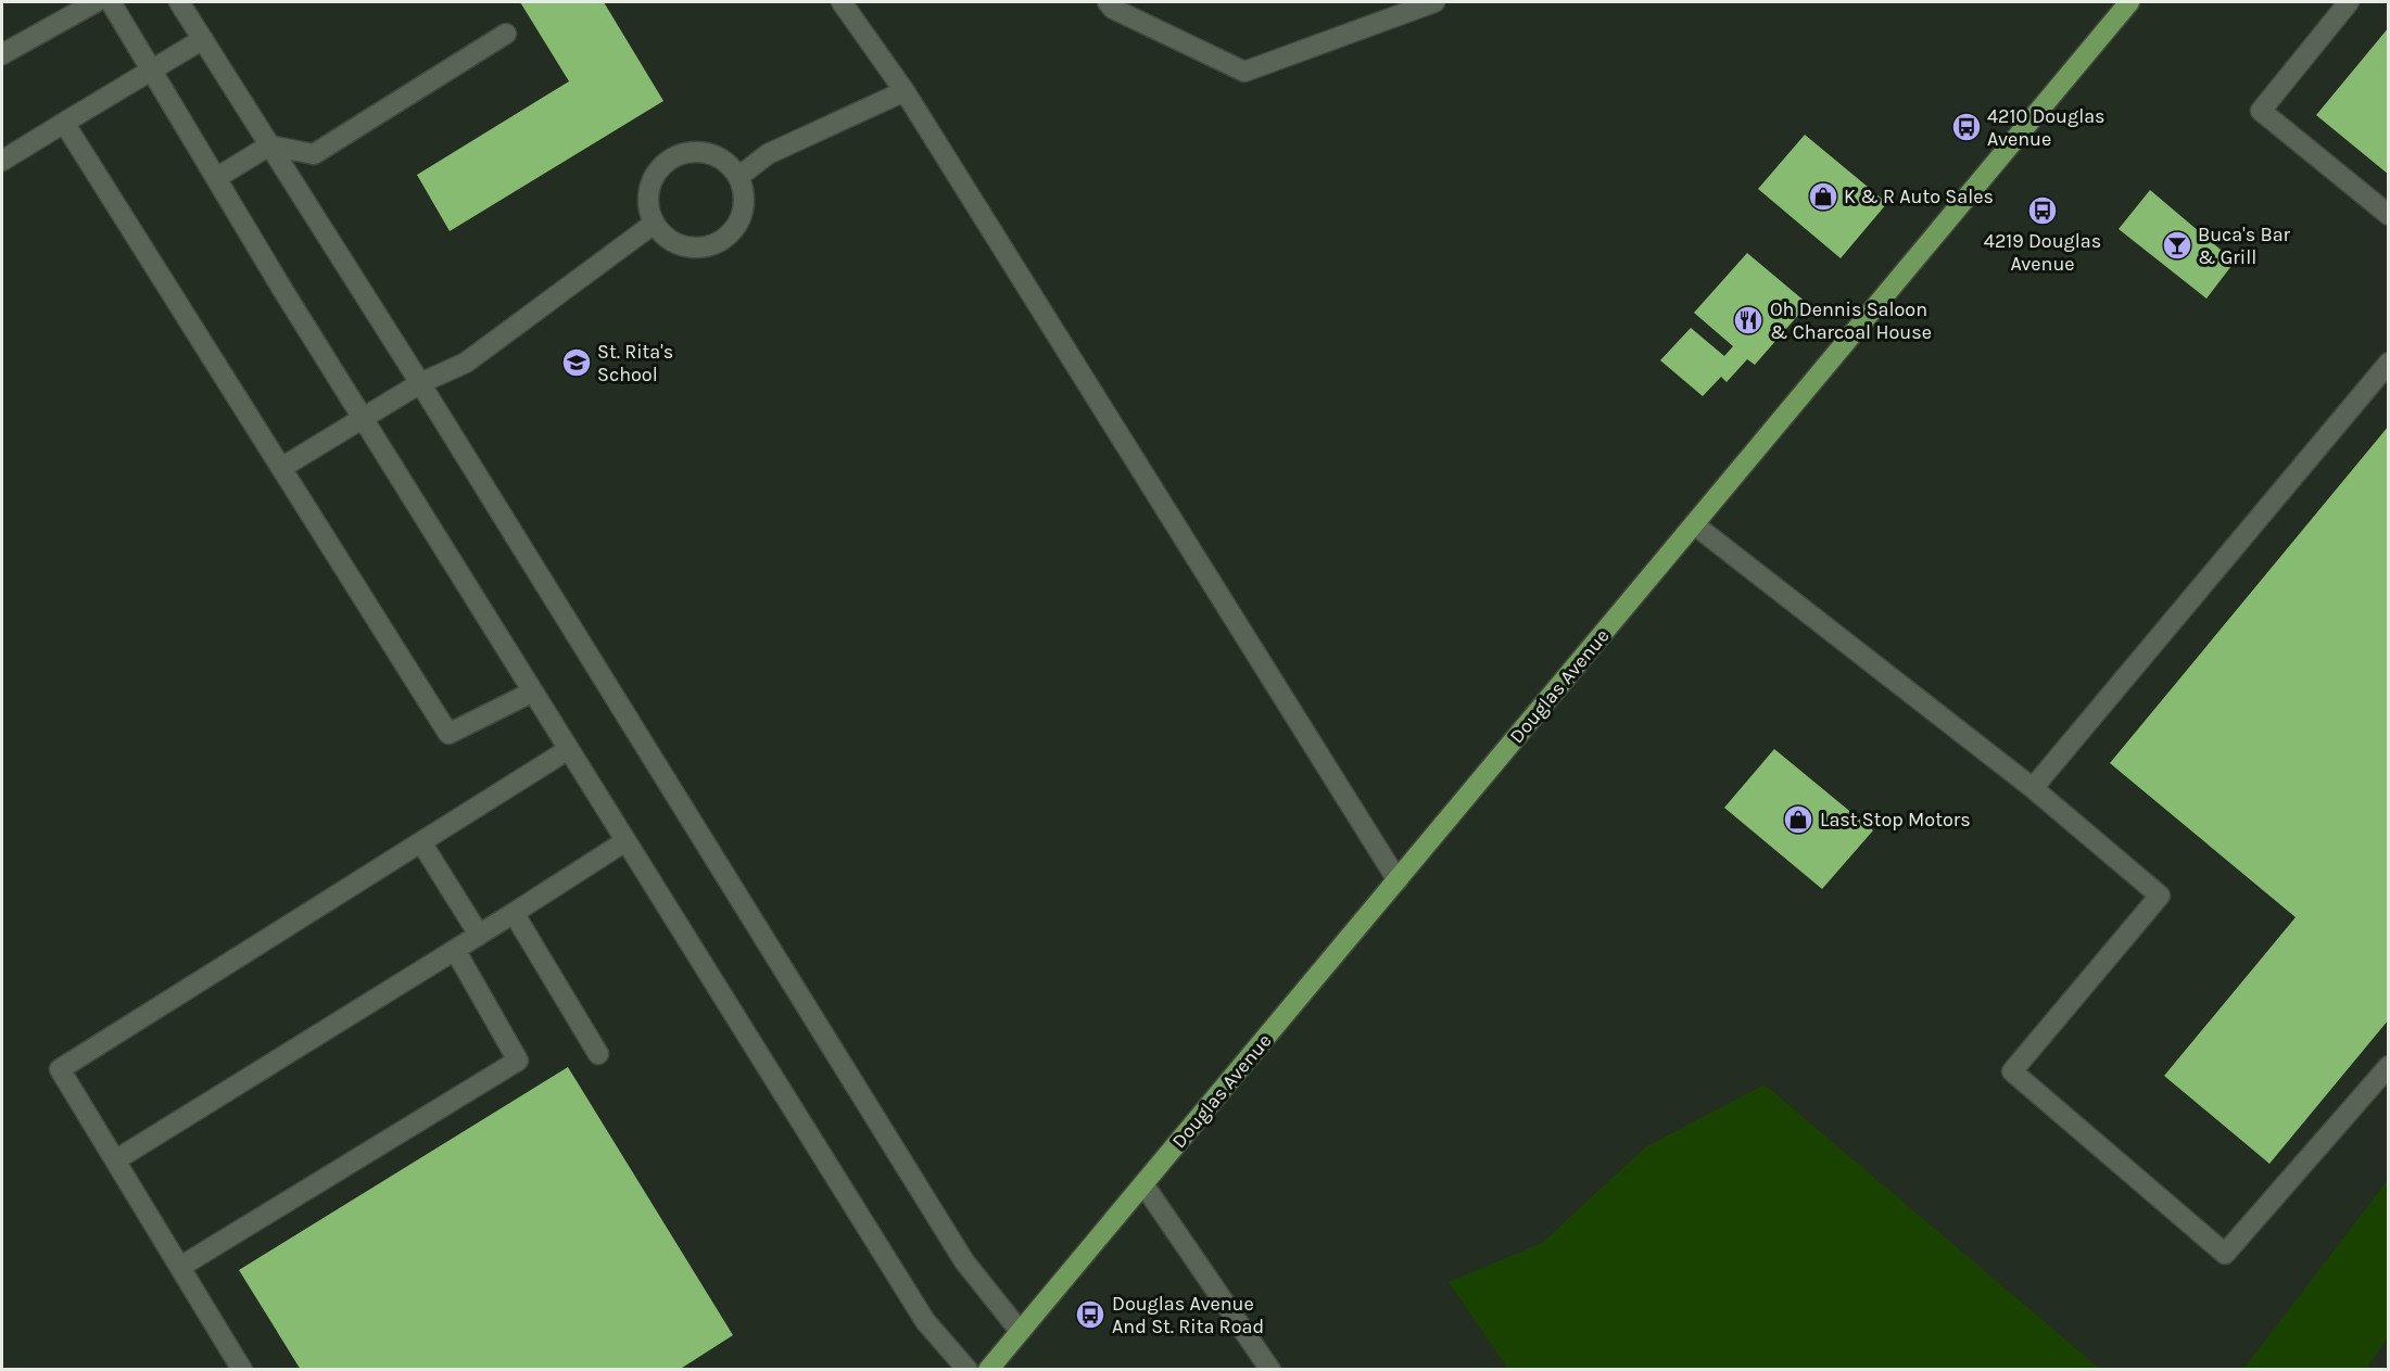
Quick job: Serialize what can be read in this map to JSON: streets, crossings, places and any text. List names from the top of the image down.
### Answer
{
  "streets": {
    "main road": ["Douglas Avenue"]
  },
  "places": {
    "bus stop": ["4210 Douglas Avenue", "4219 Douglas Avenue", "Douglas Avenue And St. Rita Road"],
    "shop": ["K & R Auto Sales", "Last Stop Motors"],
    "bar": ["Buca's Bar & Grill"],
    "restaurant": ["Oh Dennis Saloon & Charcoal House"],
    "school or university": ["St. Rita's School"]
  }
}
